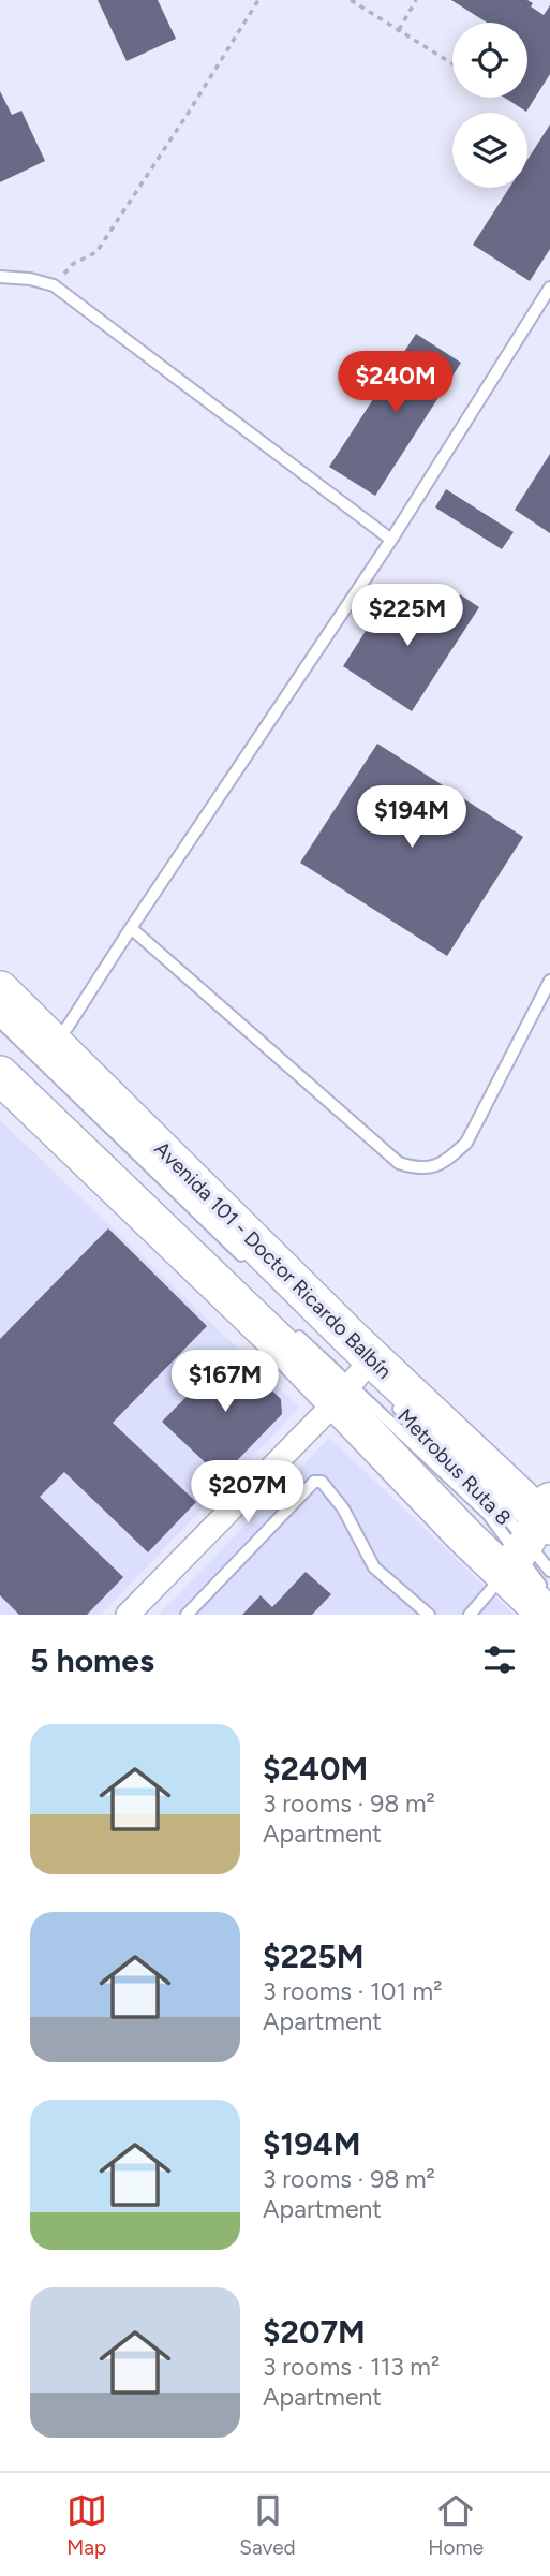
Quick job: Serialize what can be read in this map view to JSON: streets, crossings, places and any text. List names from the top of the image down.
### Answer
{
  "streets": {
    "main road": ["Avenida 101 - Doctor Ricardo Balbín"],
    "lane": ["Metrobus Ruta 8"]
  },
  "crossings": [
    ["Avenida 101 - Doctor Ricardo Balbín", "Metrobus Ruta 8"]
  ],
  "page": {
    "price": [
      "$240M",
      "$225M",
      "$194M",
      "$167M",
      "$207M"
    ],
    "heading": "5 homes",
    "list": [
      {
        "name": "$240M",
        "note": "3 rooms · 98 m² · Apartment"
      },
      {
        "name": "$225M",
        "note": "3 rooms · 101 m² · Apartment"
      },
      {
        "name": "$194M",
        "note": "3 rooms · 98 m² · Apartment"
      },
      {
        "name": "$207M",
        "note": "3 rooms · 113 m² · Apartment"
      }
    ],
    "tabs": ["Map", "Saved", "Home"]
  }
}
